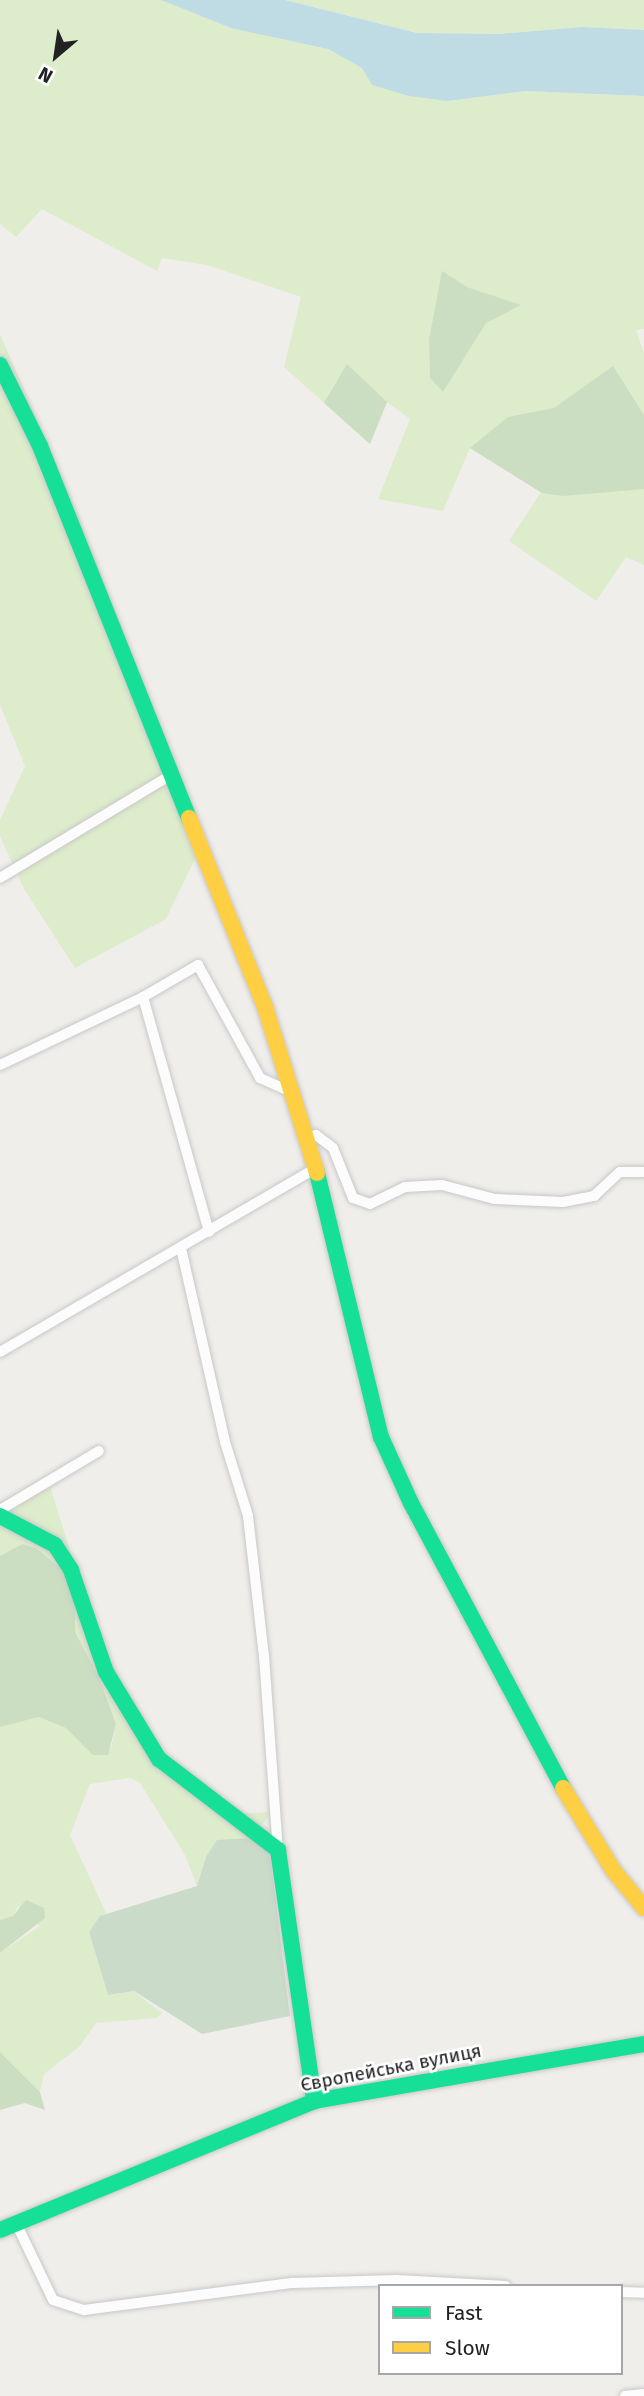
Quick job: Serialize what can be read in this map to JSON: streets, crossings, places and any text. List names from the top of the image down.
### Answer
{
  "streets": {
    "main road": ["Європейська вулиця"]
  },
  "legend": ["Fast", "Slow"],
  "north": "bottom left"
}
